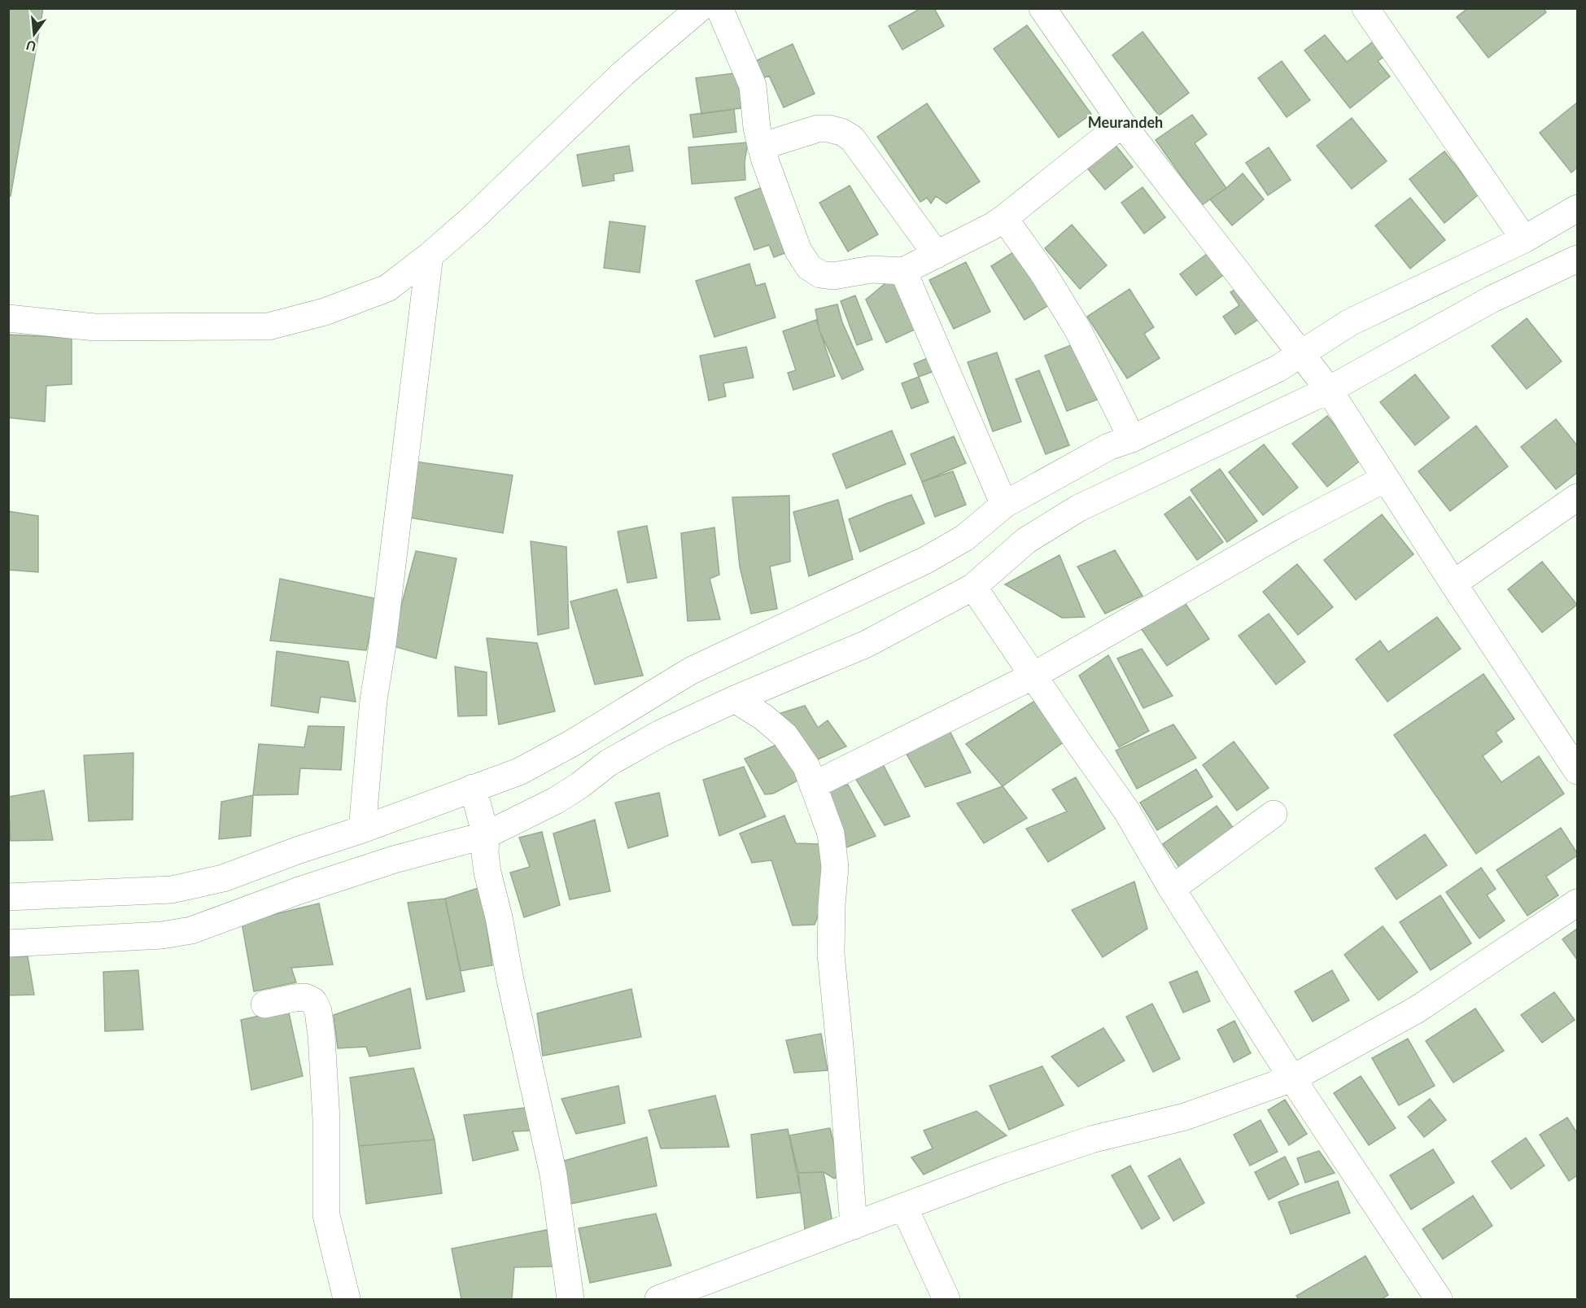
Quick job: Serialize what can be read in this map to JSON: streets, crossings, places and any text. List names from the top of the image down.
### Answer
{
  "districts": ["Meurandeh"],
  "north": "bottom"
}
